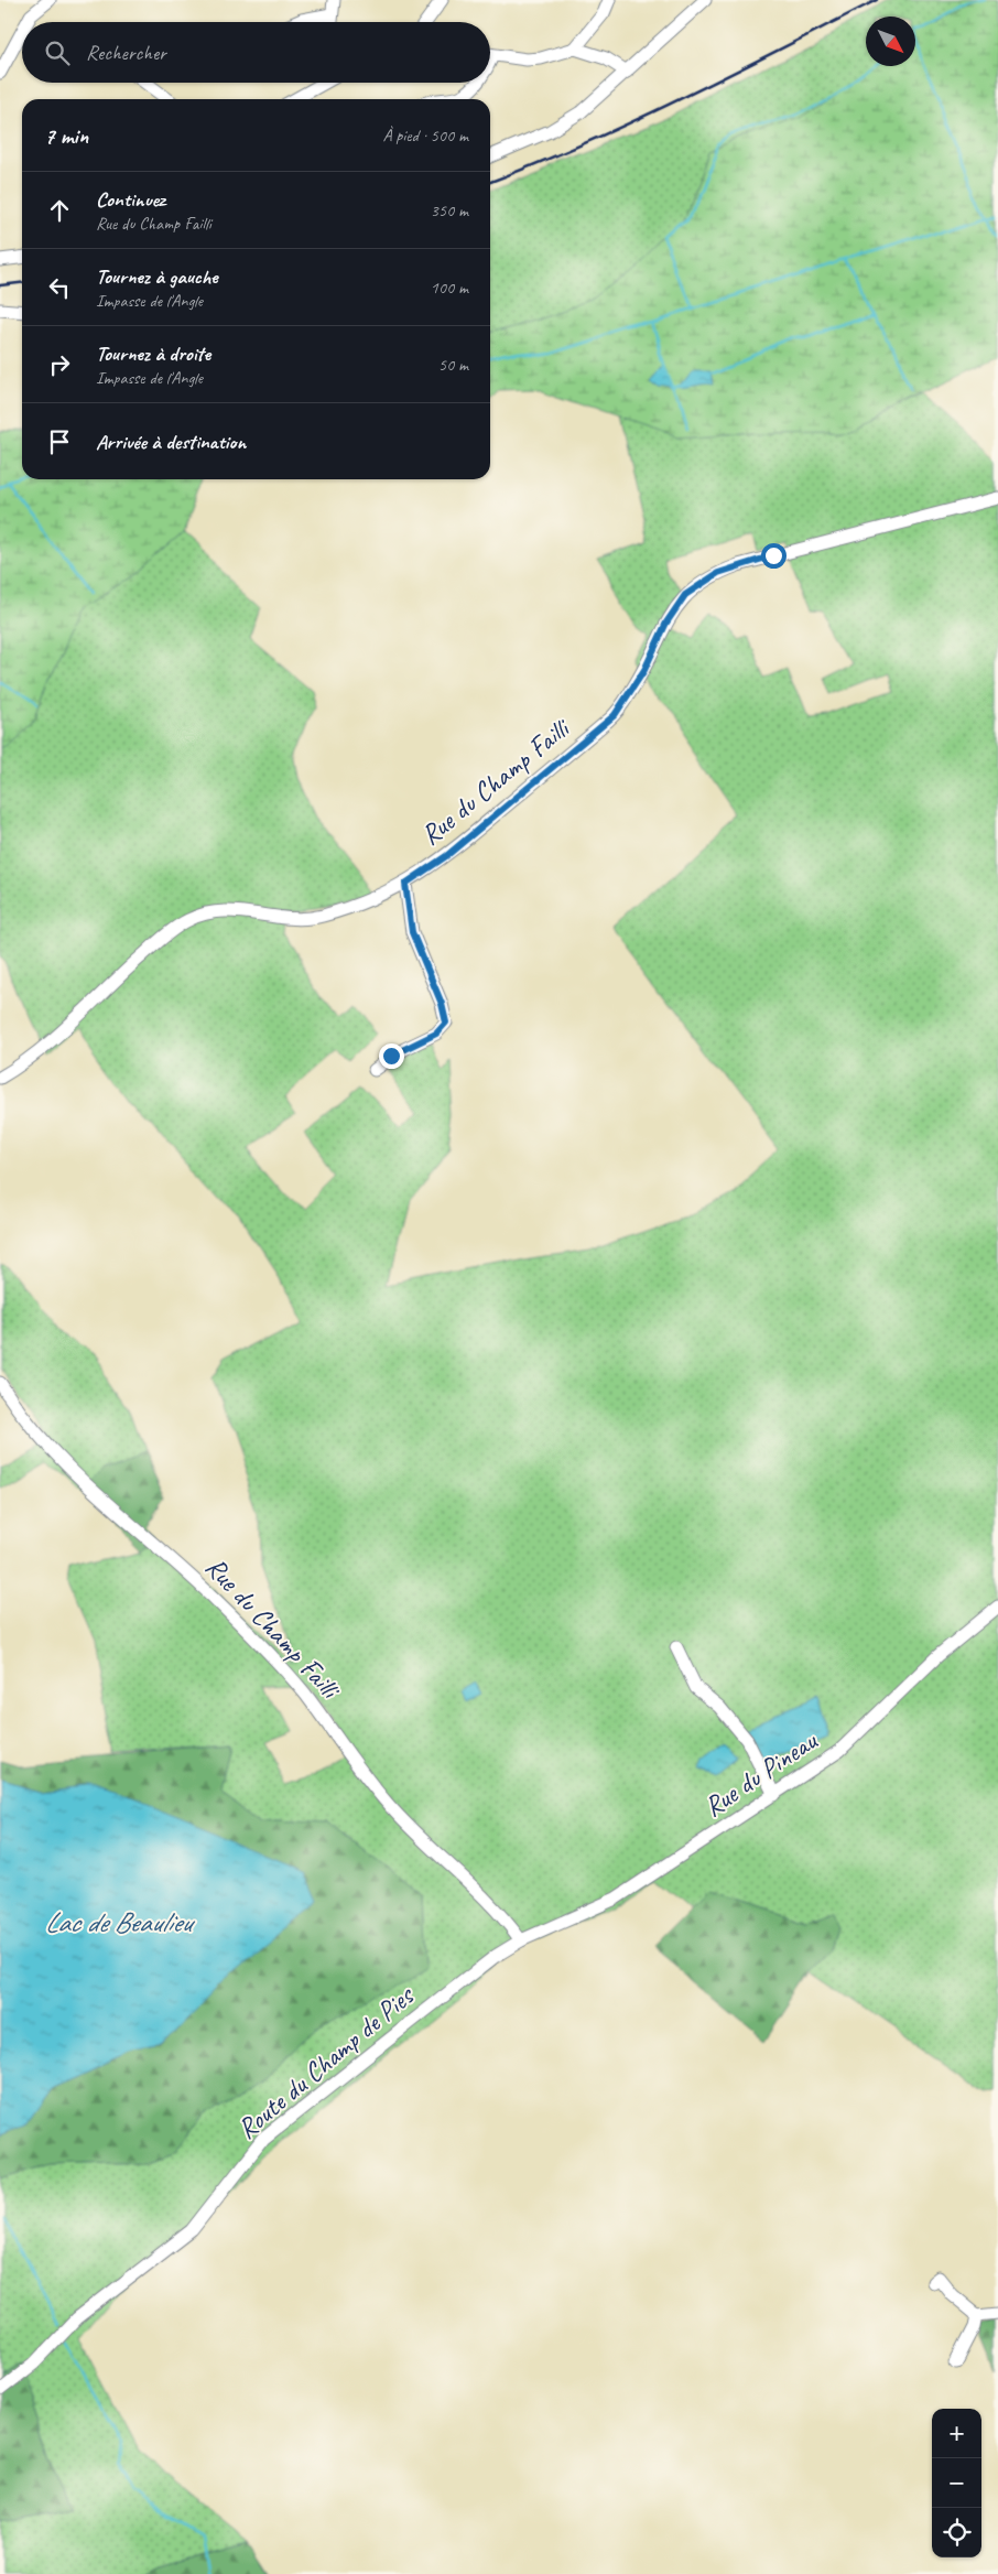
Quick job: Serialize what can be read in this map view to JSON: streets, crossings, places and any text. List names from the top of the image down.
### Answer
{
  "streets": {
    "street": ["Rue du Champ Failli", "Rue du Pineau", "Route du Champ de Pies"]
  },
  "crossings": [
    ["Rue du Champ Failli", "Rue du Pineau"],
    ["Rue du Champ Failli", "Route du Champ de Pies"],
    ["Rue du Pineau", "Route du Champ de Pies"]
  ],
  "water": ["Lac de Beaulieu"],
  "north": "bottom right",
  "page": {
    "search": "Rechercher",
    "heading": ["7 min", "À pied · 500 m"],
    "list": [
      ["Continuez", "Rue du Champ Failli", "350 m"],
      ["Tournez à gauche", "Impasse de l'Angle", "100 m"],
      ["Tournez à droite", "Impasse de l'Angle", "50 m"],
      "Arrivée à destination"
    ],
    "map_buttons": ["+", "−"]
  }
}
